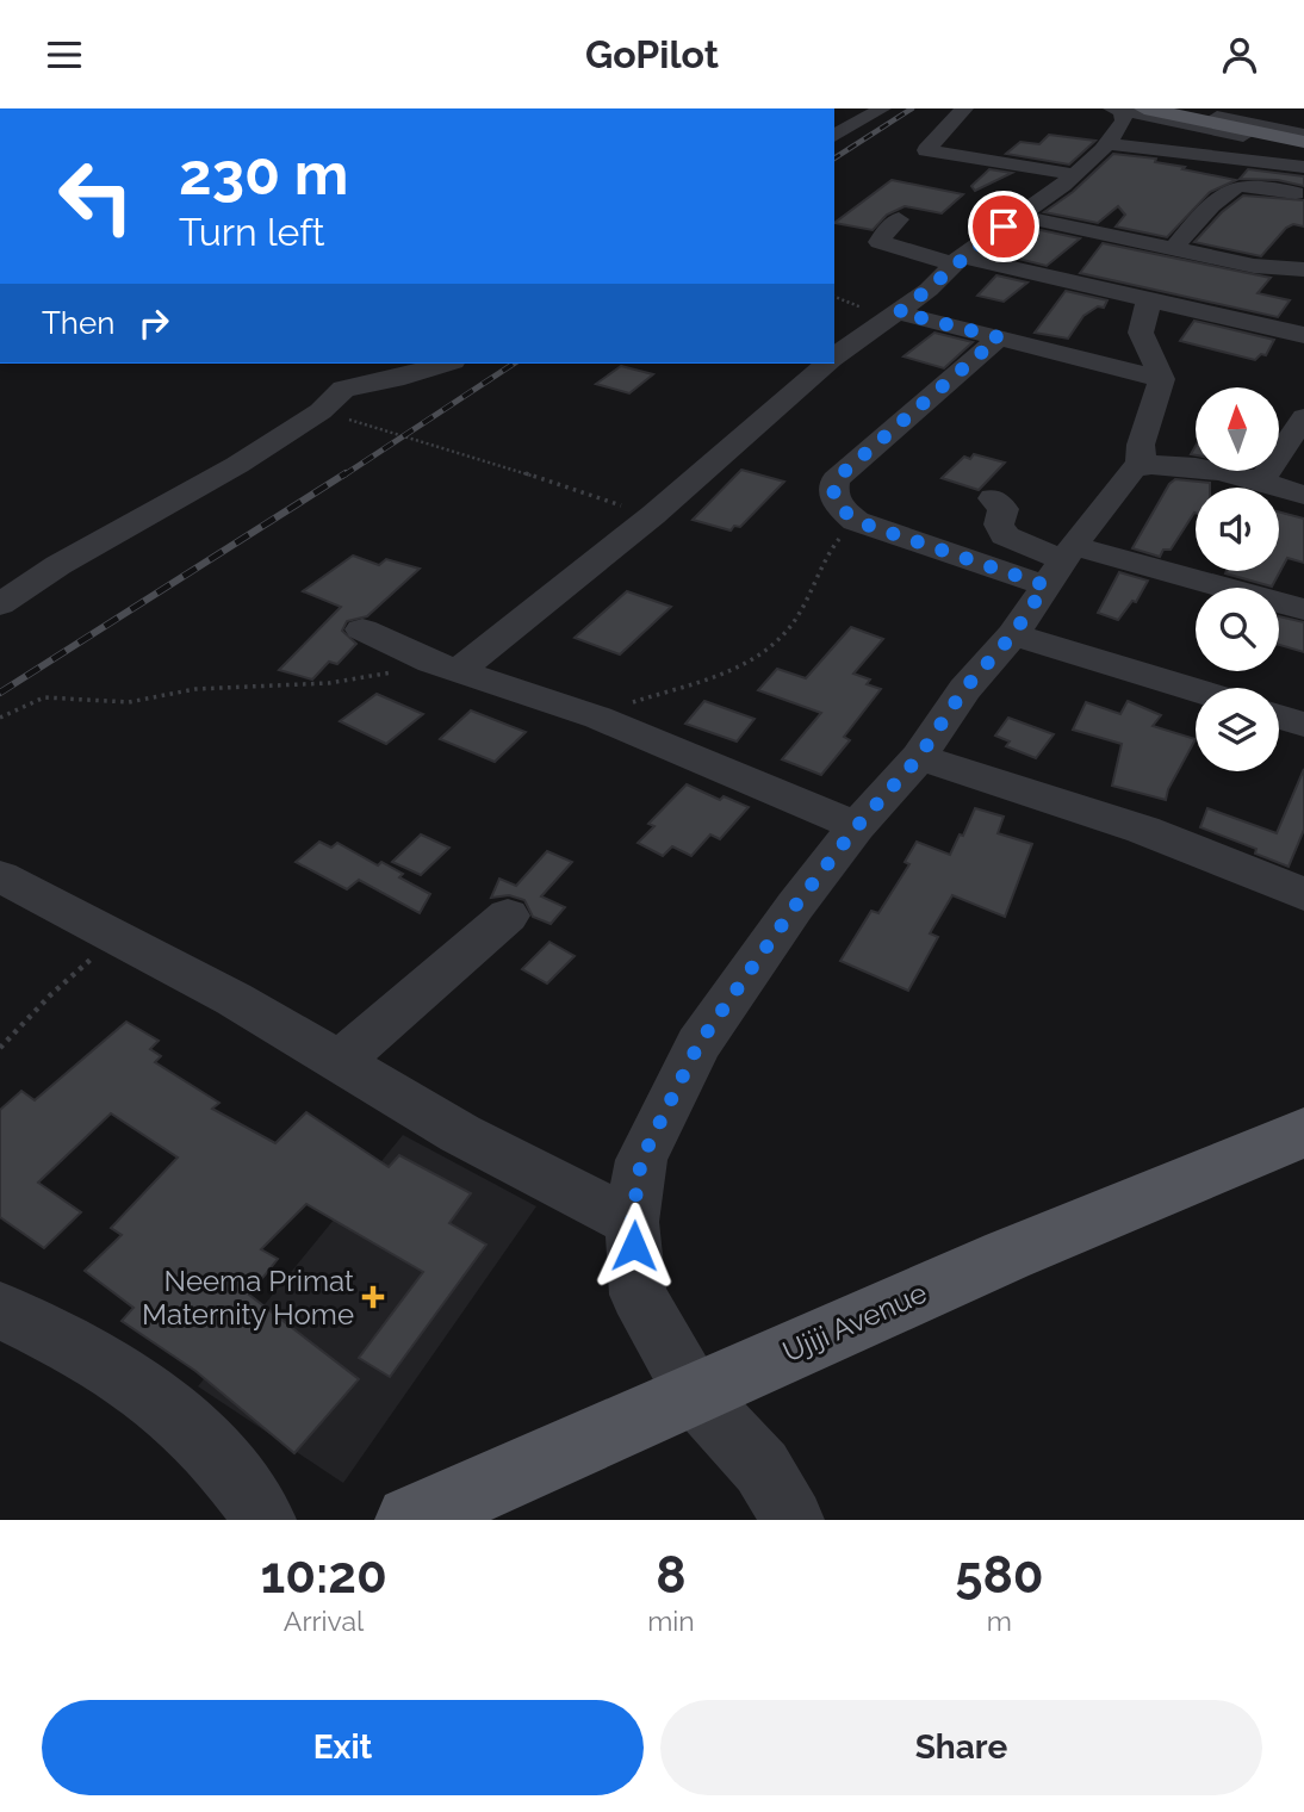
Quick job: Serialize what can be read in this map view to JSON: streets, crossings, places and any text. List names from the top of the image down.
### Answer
{
  "streets": {
    "main road": ["Ujiji Avenue"]
  },
  "places": {
    "health": ["Neema Primat Maternity Home"]
  },
  "north": "top",
  "page": {
    "header": "GoPilot",
    "turn": ["230 m", "Turn left"],
    "then": "Then",
    "eta": [
      "10:20",
      "Arrival",
      "8",
      "min",
      "580",
      "m"
    ],
    "buttons": ["Exit", "Share"]
  }
}
